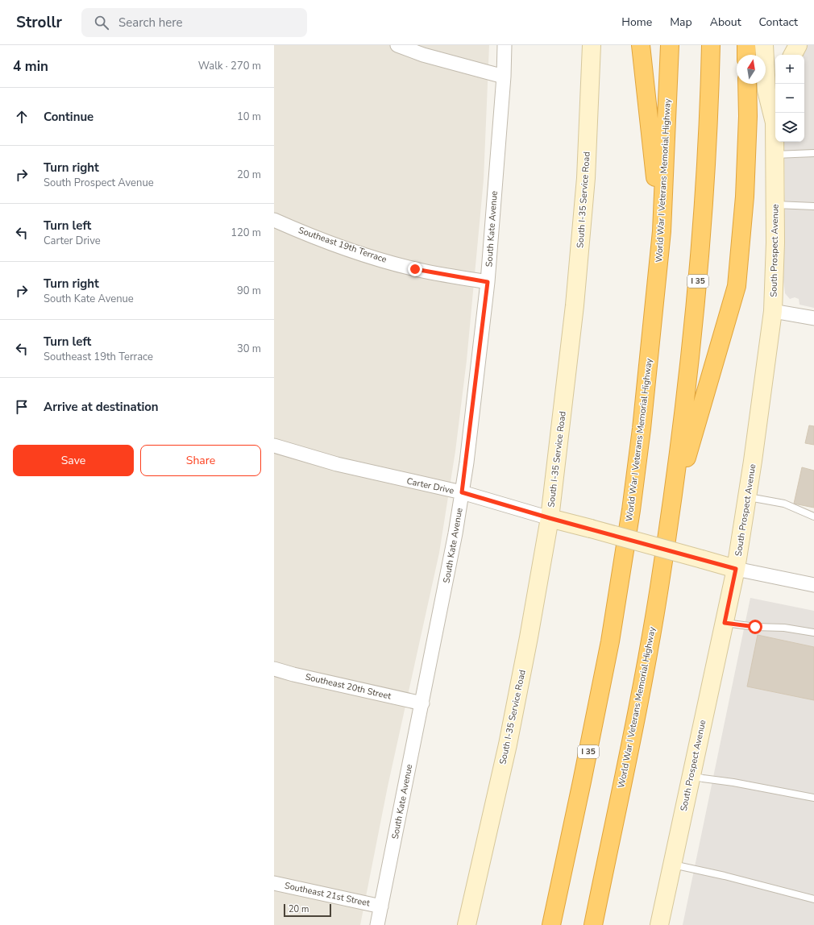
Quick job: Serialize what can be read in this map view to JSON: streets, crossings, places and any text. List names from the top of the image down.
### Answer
{
  "streets": {
    "highway": ["World War I Veterans Memorial Highway", "I 35"],
    "main road": ["South I-35 Service Road", "South Prospect Avenue", "Carter Drive"],
    "street": [
      "South Kate Avenue",
      "Southeast 19th Terrace",
      "Southeast 20th Street",
      "Southeast 21st Street"
    ]
  },
  "crossings": [
    ["South I-35 Service Road", "Carter Drive"],
    ["South Kate Avenue", "Southeast 19th Terrace"],
    ["South Kate Avenue", "Carter Drive"],
    ["South Kate Avenue", "Southeast 20th Street"],
    ["South Kate Avenue", "Southeast 21st Street"],
    ["South Prospect Avenue", "Carter Drive"]
  ],
  "scale_bar": "20 m",
  "north": "top",
  "page": {
    "header": "Strollr",
    "search": "Search here",
    "nav": [
      "Home",
      "Map",
      "About",
      "Contact"
    ],
    "heading": ["4 min", "Walk · 270 m"],
    "map_buttons": ["+", "−"],
    "list": [
      ["Continue", "10 m"],
      ["Turn right", "South Prospect Avenue", "20 m"],
      ["Turn left", "Carter Drive", "120 m"],
      ["Turn right", "South Kate Avenue", "90 m"],
      ["Turn left", "Southeast 19th Terrace", "30 m"],
      "Arrive at destination"
    ],
    "buttons": ["Save", "Share"],
    "scale": "20 m"
  }
}
